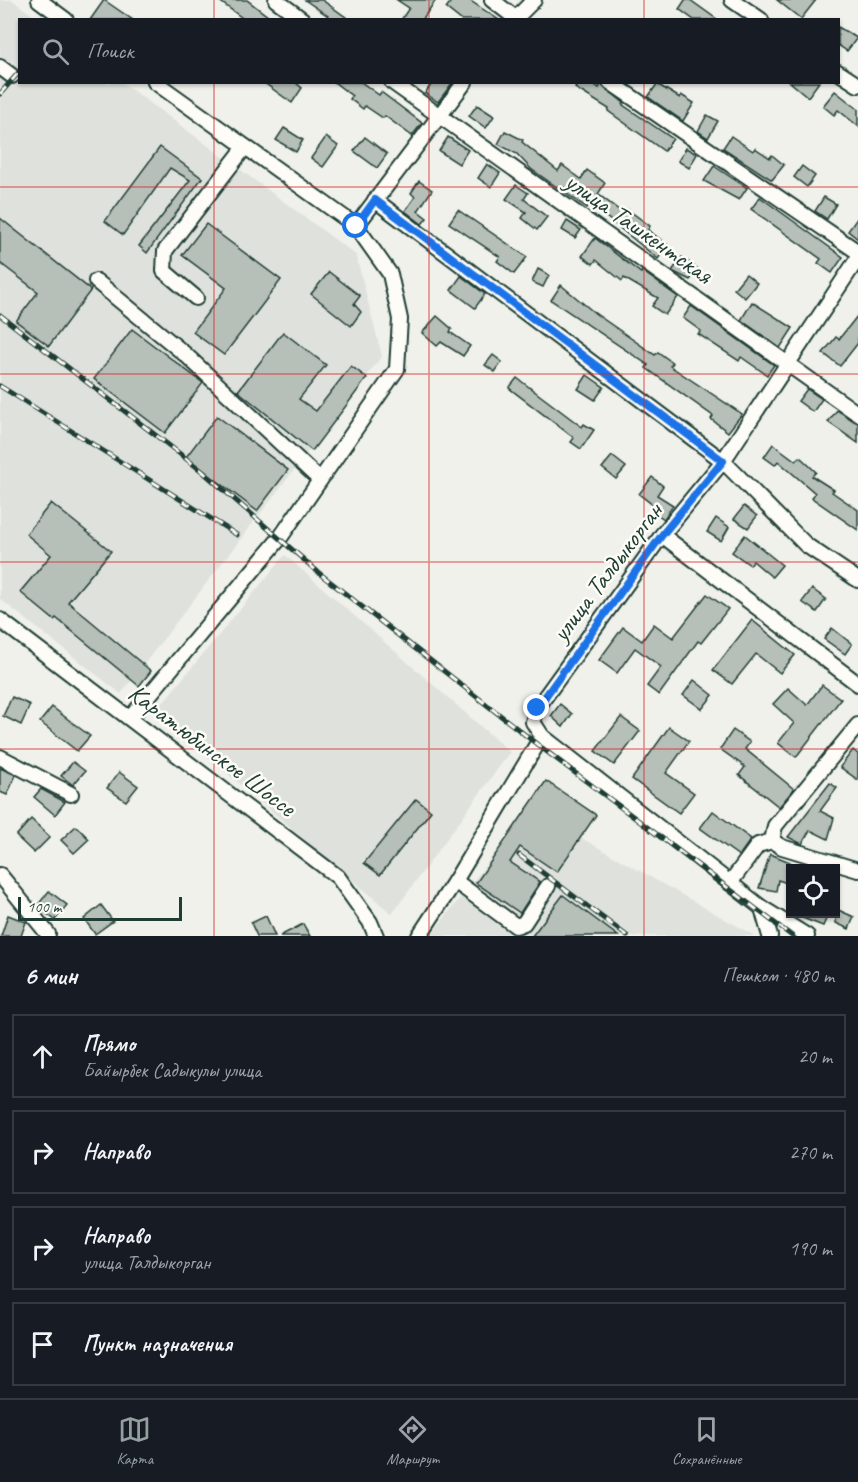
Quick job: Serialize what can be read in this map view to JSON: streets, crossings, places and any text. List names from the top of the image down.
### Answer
{
  "streets": {
    "street": ["улица Ташкентская", "улица Талдыкорган", "Каратюбинское Шоссе"]
  },
  "crossings": [
    ["улица Ташкентская", "улица Талдыкорган"]
  ],
  "scale_bar": "100 m",
  "page": {
    "search": "Поиск",
    "scale": "100 m",
    "heading": ["6 мин", "Пешком · 480 m"],
    "list": [
      ["Прямо", "Байырбек Садыкулы улица", "20 m"],
      ["Направо", "270 m"],
      ["Направо", "улица Талдыкорган", "190 m"],
      "Пункт назначения"
    ],
    "nav": ["Карта", "Маршрут", "Сохранённые"]
  }
}
